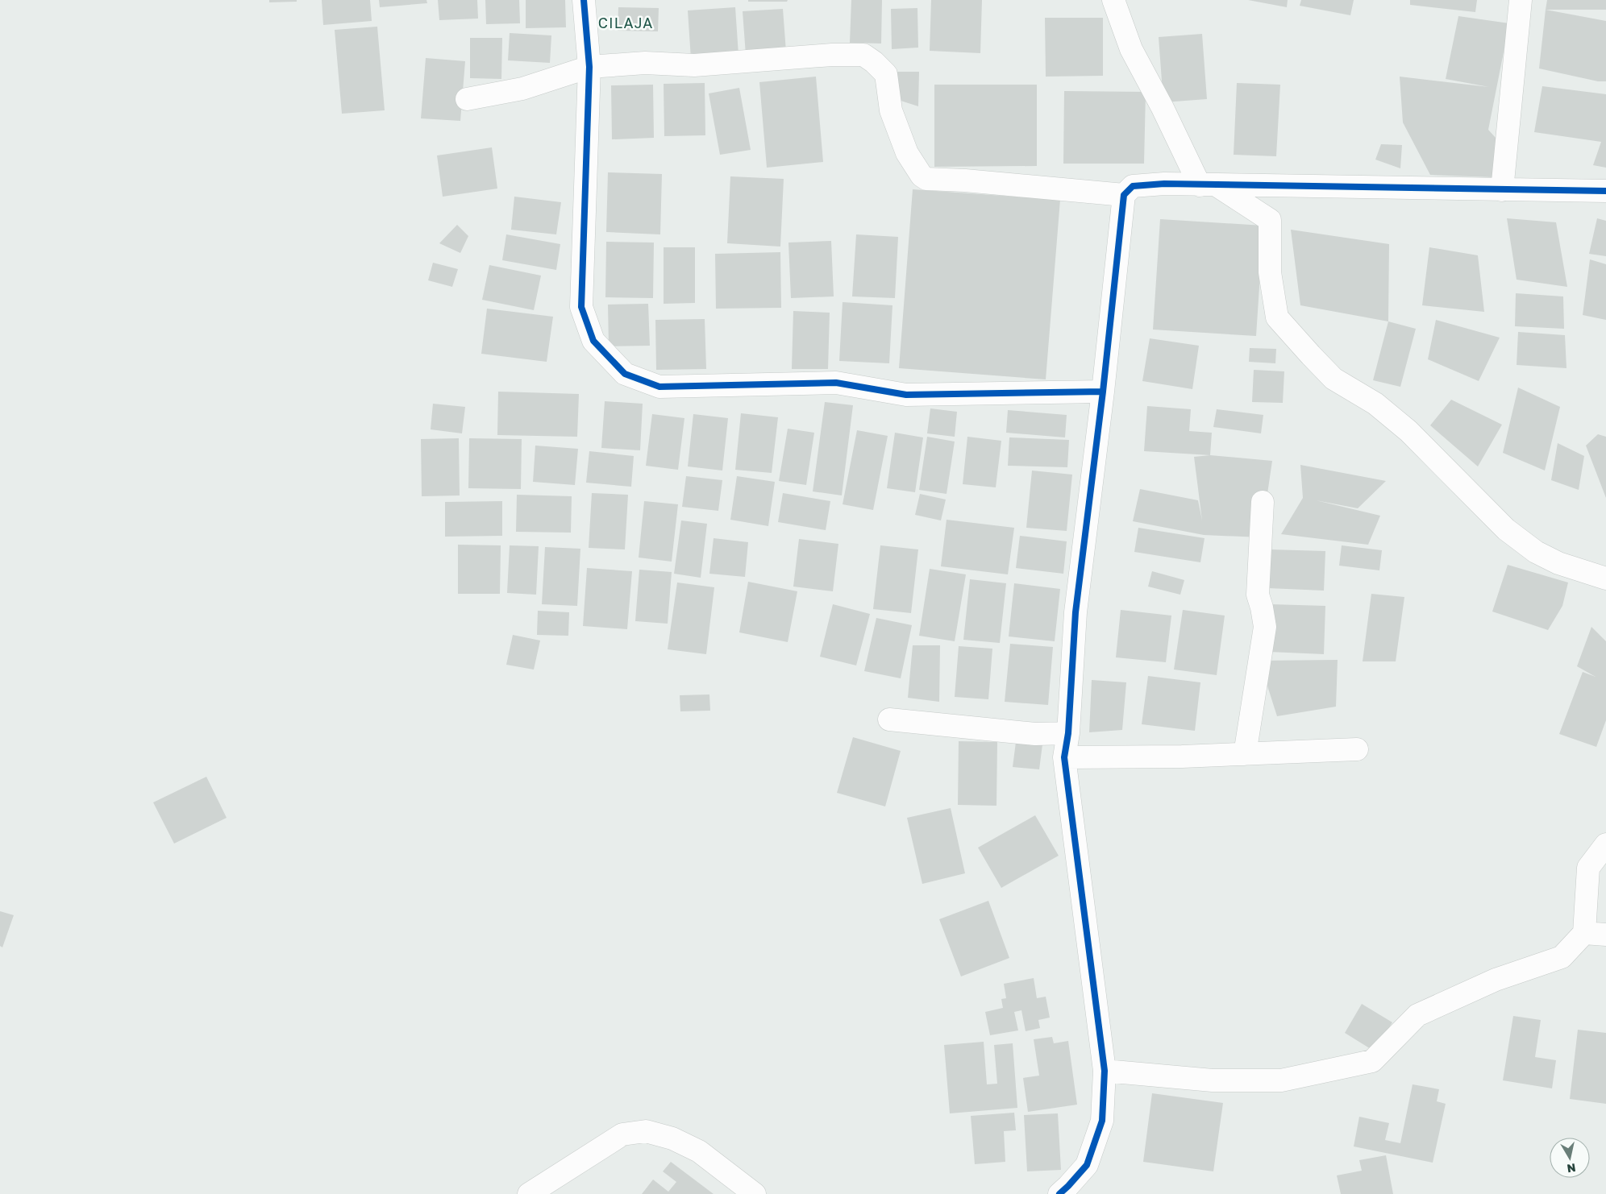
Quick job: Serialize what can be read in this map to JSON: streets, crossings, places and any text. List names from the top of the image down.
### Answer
{
  "districts": ["CILAJA"],
  "north": "bottom"
}
